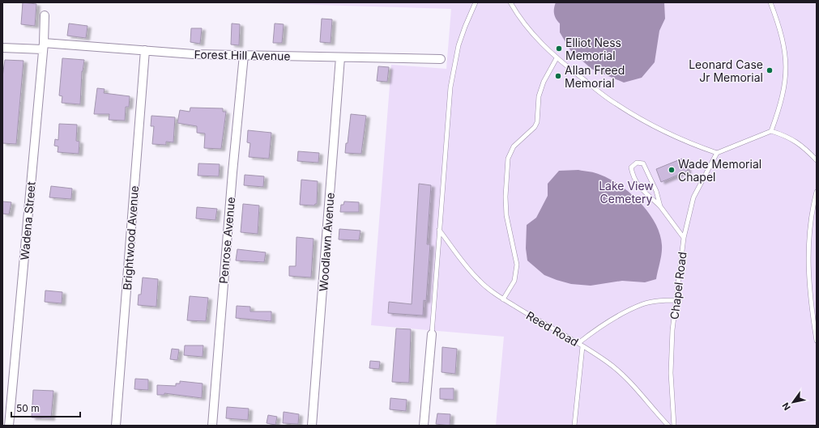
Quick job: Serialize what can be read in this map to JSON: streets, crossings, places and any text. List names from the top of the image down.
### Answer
{
  "streets": {
    "street": [
      "Forest Hill Avenue",
      "Wadena Street",
      "Brightwood Avenue",
      "Penrose Avenue",
      "Woodlawn Avenue"
    ],
    "lane": ["Chapel Road", "Reed Road"]
  },
  "crossings": [
    ["Forest Hill Avenue", "Wadena Street"],
    ["Forest Hill Avenue", "Brightwood Avenue"],
    ["Forest Hill Avenue", "Penrose Avenue"],
    ["Forest Hill Avenue", "Woodlawn Avenue"]
  ],
  "parks": ["Lake View Cemetery"],
  "places": [
    "Elliot Ness Memorial",
    "Leonard Case Jr Memorial",
    "Allan Freed Memorial",
    "Wade Memorial Chapel"
  ],
  "scale_bar": "50 m",
  "north": "bottom left"
}
